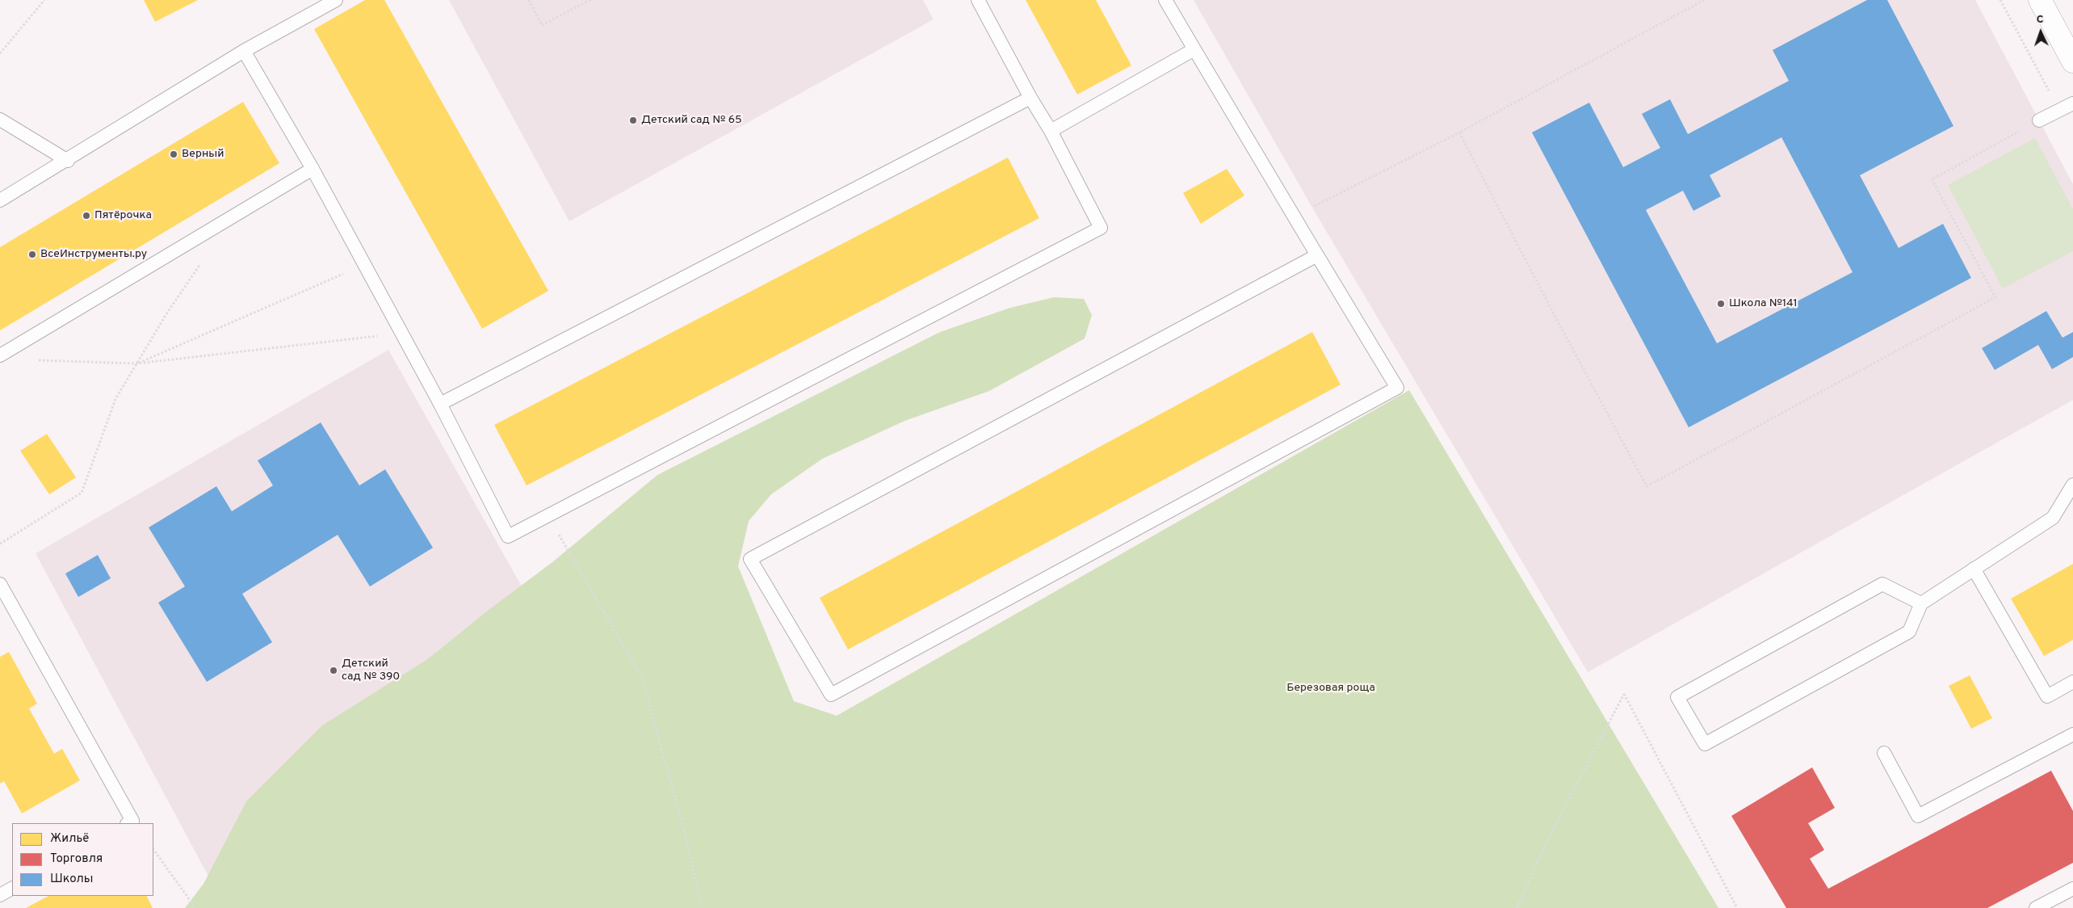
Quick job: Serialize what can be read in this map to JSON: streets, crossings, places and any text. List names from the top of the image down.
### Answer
{
  "parks": ["Березовая роща"],
  "places": [
    "Детский сад № 65",
    "Верный",
    "Пятёрочка",
    "ВсеИнструменты.ру",
    "Школа №141",
    "Детский сад № 390"
  ],
  "legend": ["Жильё", "Торговля", "Школы"],
  "north": "top"
}
